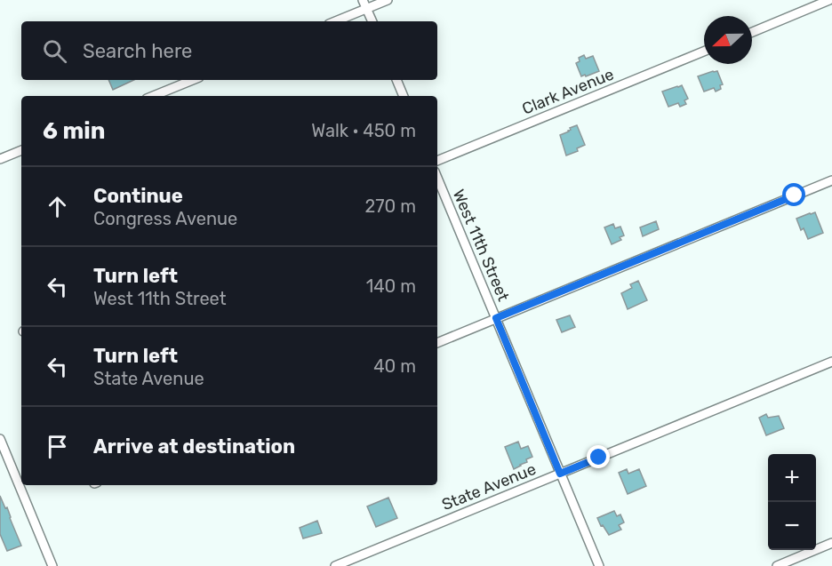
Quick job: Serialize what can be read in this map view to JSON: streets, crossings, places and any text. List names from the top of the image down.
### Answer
{
  "streets": {
    "street": ["Clark Avenue", "West 11th Street", "State Avenue"]
  },
  "crossings": [
    ["West 11th Street", "State Avenue"]
  ],
  "north": "left",
  "page": {
    "search": "Search here",
    "heading": ["6 min", "Walk · 450 m"],
    "list": [
      ["Continue", "Congress Avenue", "270 m"],
      ["Turn left", "West 11th Street", "140 m"],
      ["Turn left", "State Avenue", "40 m"],
      "Arrive at destination"
    ],
    "map_buttons": ["+", "−"]
  }
}
